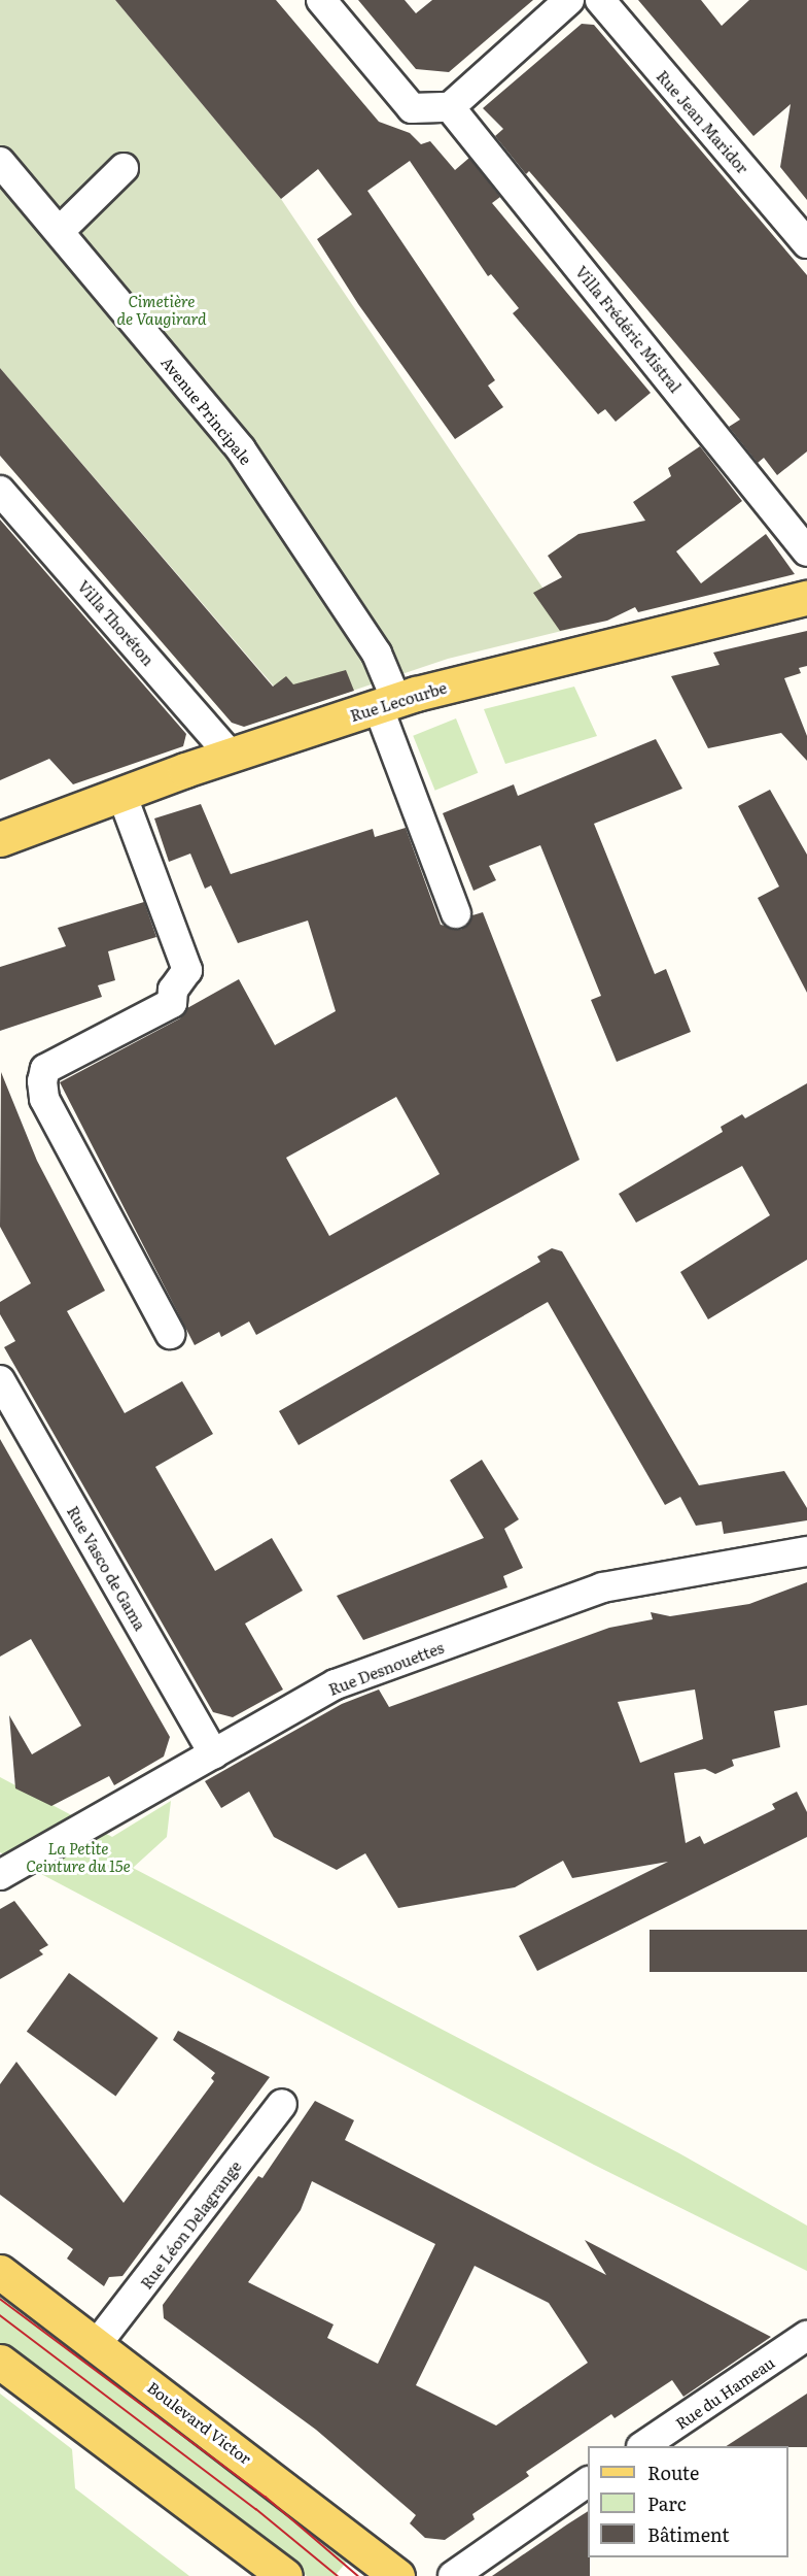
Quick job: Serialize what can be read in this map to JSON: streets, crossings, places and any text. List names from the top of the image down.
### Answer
{
  "streets": {
    "main road": ["Rue Lecourbe", "Boulevard Victor"],
    "street": [
      "Rue Jean Maridor",
      "Villa Frédéric Mistral",
      "Avenue Principale",
      "Villa Thoréton",
      "Rue Vasco de Gama",
      "Rue Desnouettes",
      "Rue Léon Delagrange",
      "Rue du Hameau"
    ]
  },
  "crossings": [
    ["Avenue Principale", "Rue Lecourbe"],
    ["Villa Thoréton", "Rue Lecourbe"],
    ["Rue Vasco de Gama", "Rue Desnouettes"],
    ["Rue Léon Delagrange", "Boulevard Victor"]
  ],
  "parks": ["Cimetière de Vaugirard", "La Petite Ceinture du 15e"],
  "legend": ["Route", "Parc", "Bâtiment"]
}
